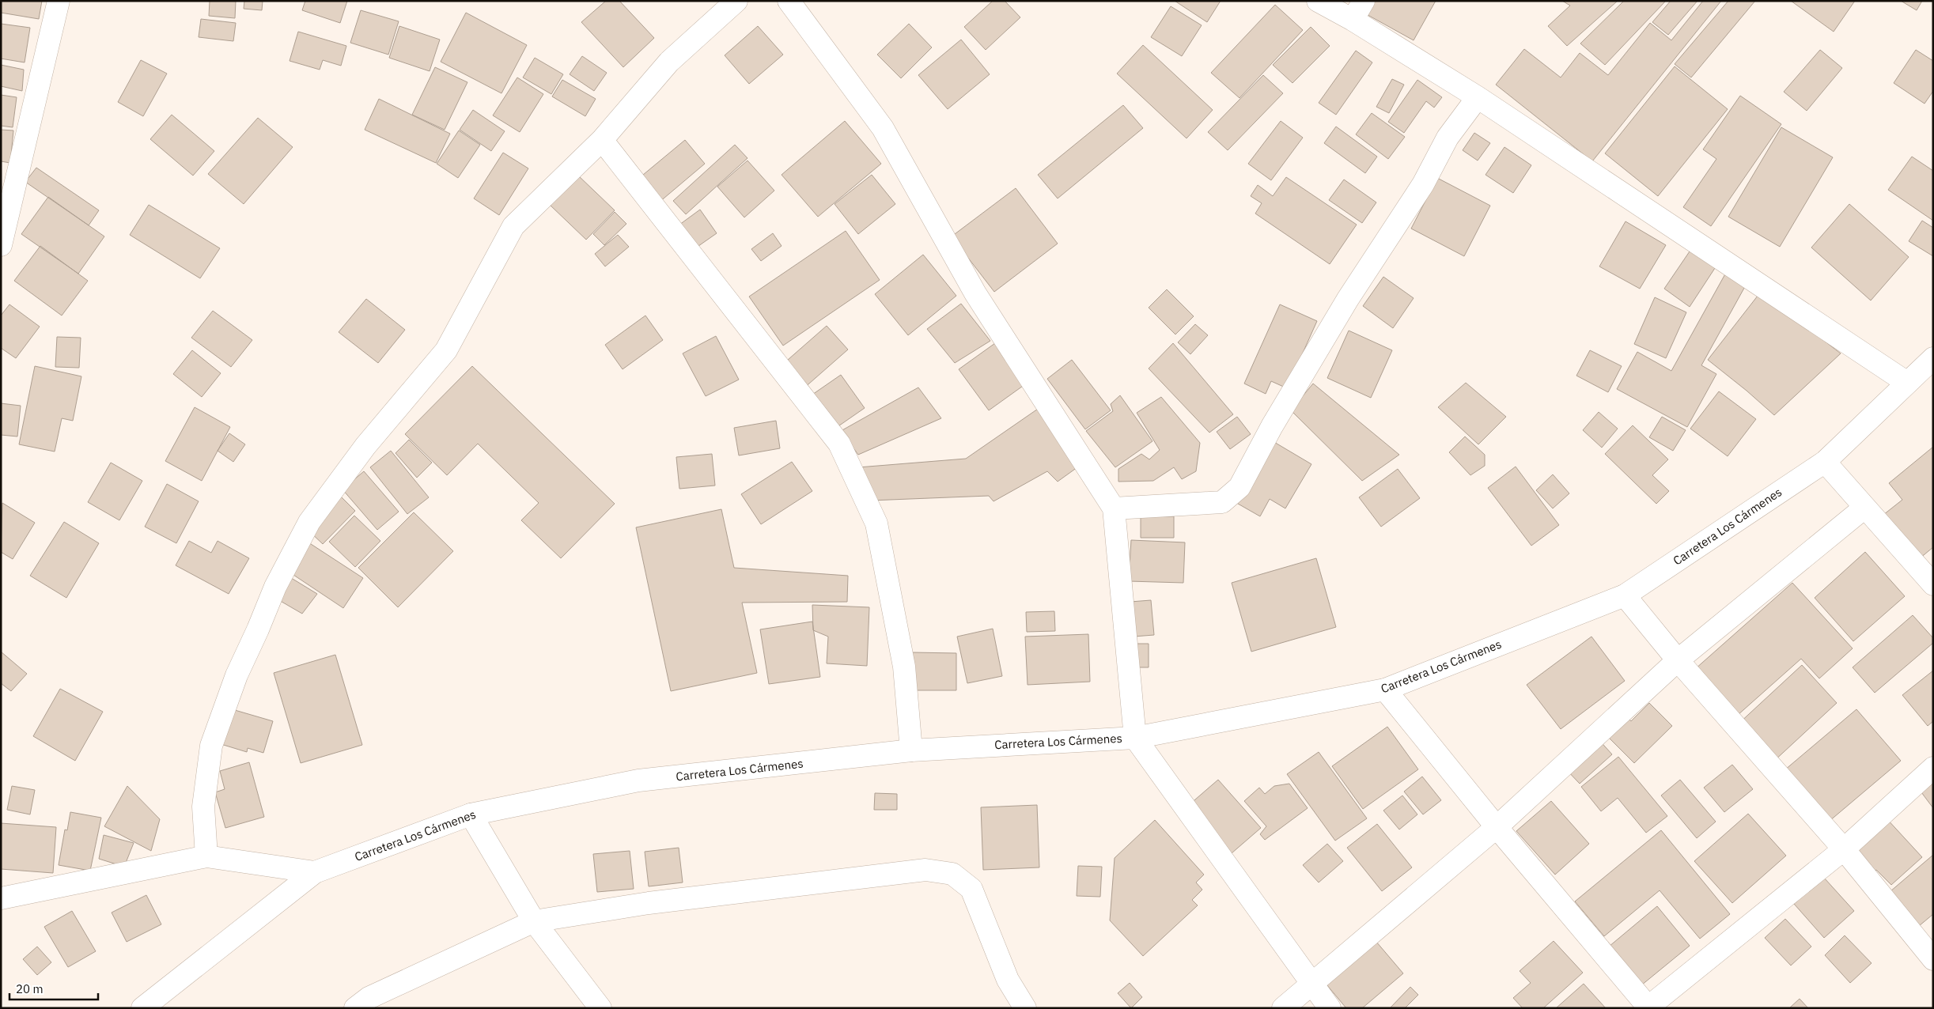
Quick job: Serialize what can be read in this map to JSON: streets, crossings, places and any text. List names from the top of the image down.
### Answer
{
  "streets": {
    "street": ["Carretera Los Cármenes"]
  },
  "scale_bar": "20 m"
}
